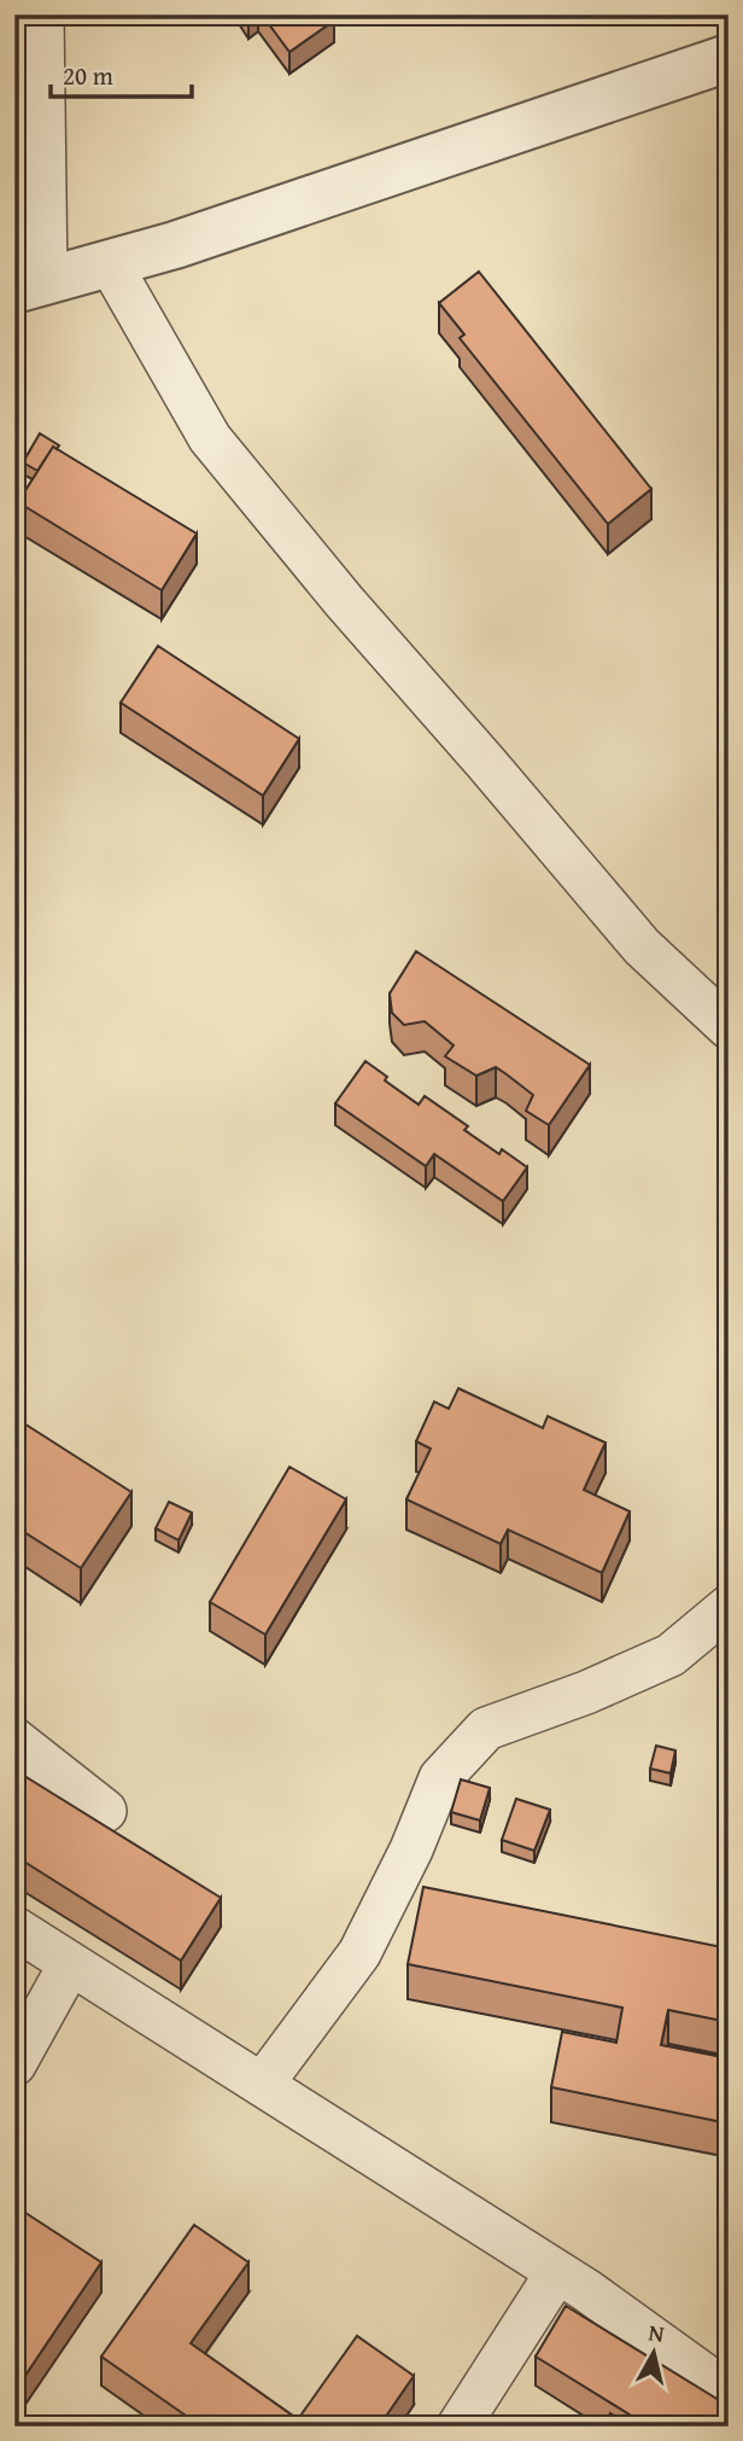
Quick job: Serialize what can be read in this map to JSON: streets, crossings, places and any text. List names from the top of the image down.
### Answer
{
  "scale_bar": "20 m",
  "north": "top"
}
